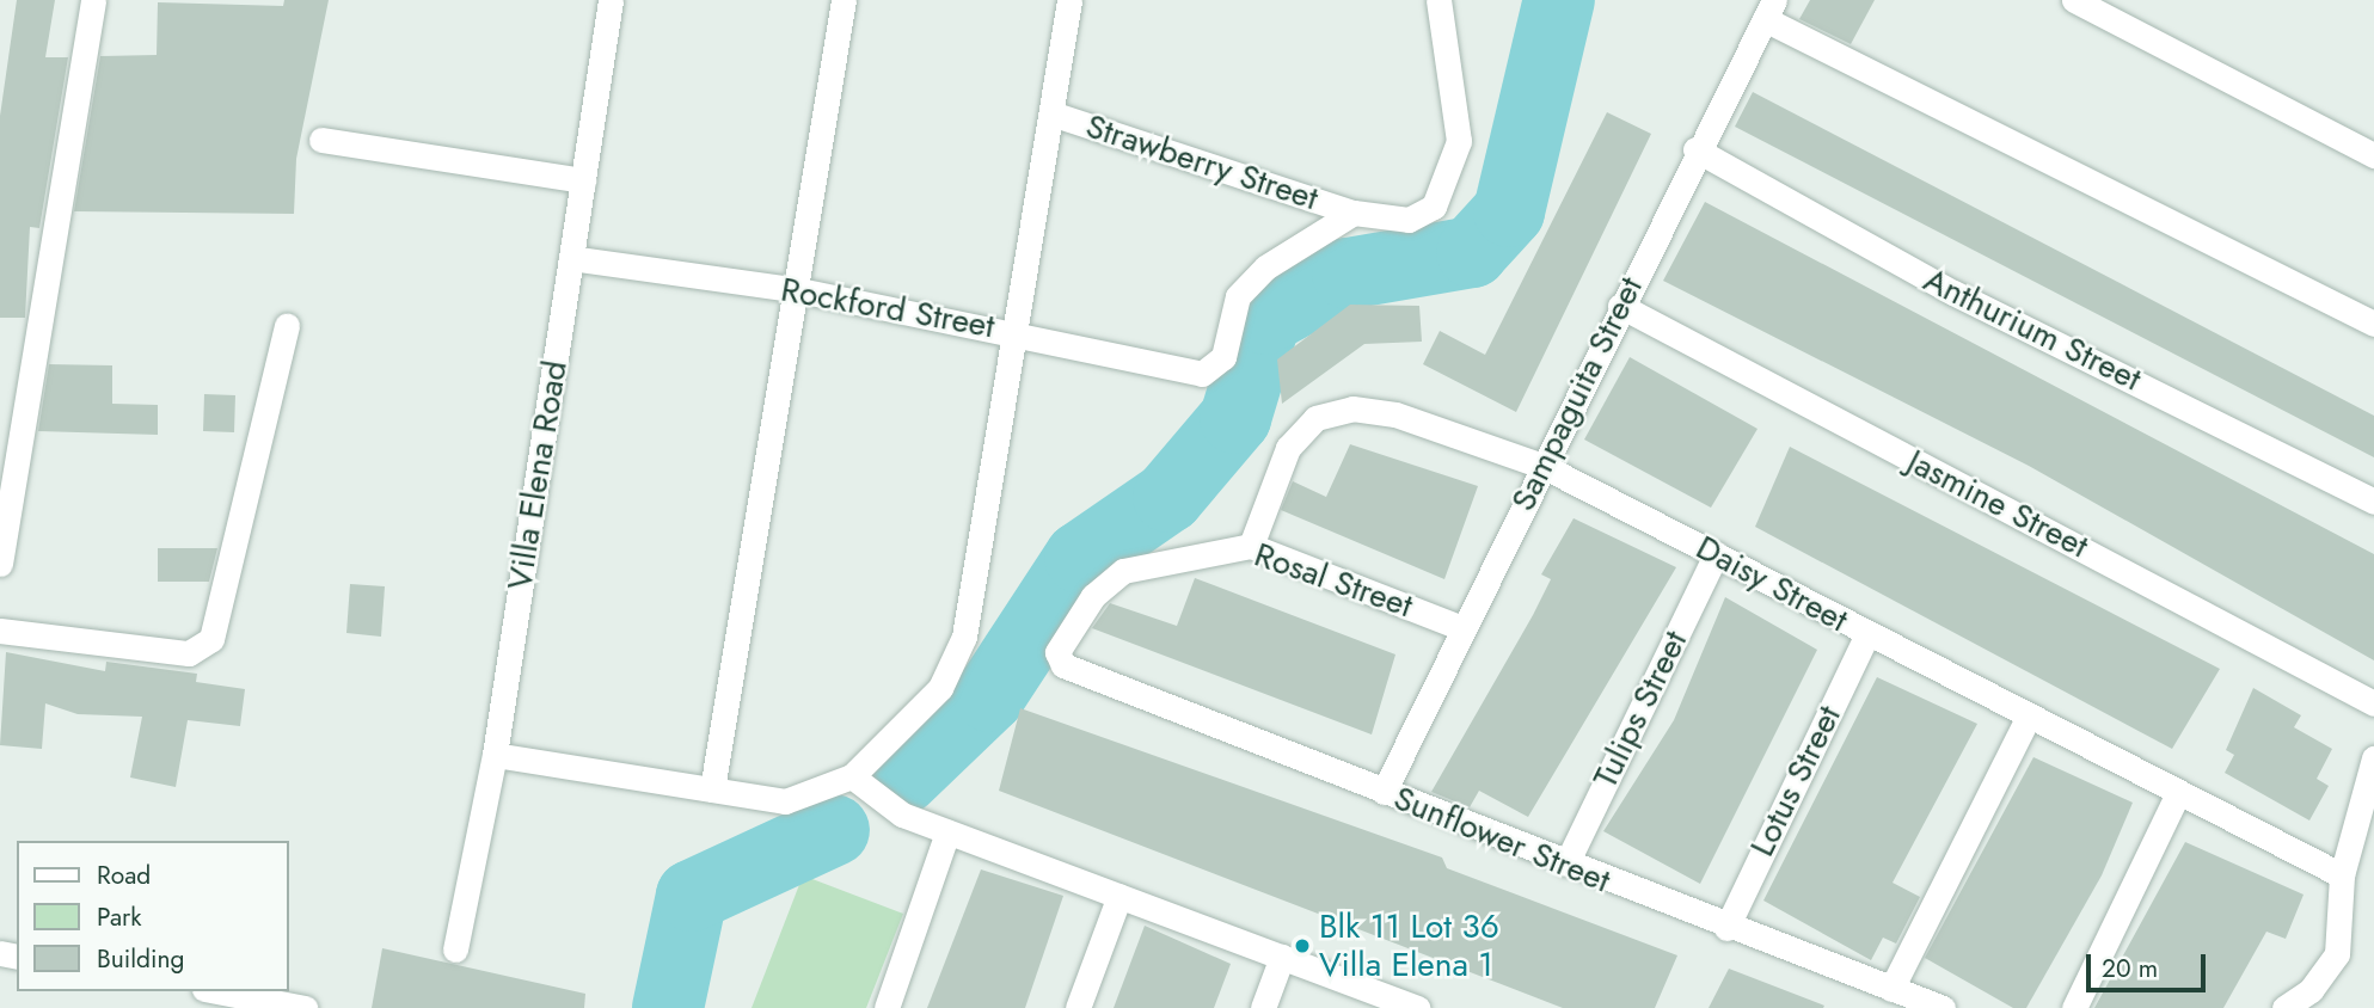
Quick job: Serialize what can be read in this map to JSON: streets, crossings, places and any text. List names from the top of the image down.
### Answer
{
  "streets": {
    "street": [
      "Strawberry Street",
      "Rockford Street",
      "Anthurium Street",
      "Sampaguita Street",
      "Villa Elena Road",
      "Jasmine Street",
      "Rosal Street",
      "Daisy Street",
      "Tulips Street",
      "Lotus Street",
      "Sunflower Street"
    ]
  },
  "crossings": [
    ["Strawberry Street", "Rockford Street"],
    ["Rockford Street", "Villa Elena Road"],
    ["Anthurium Street", "Sampaguita Street"],
    ["Sampaguita Street", "Jasmine Street"],
    ["Sampaguita Street", "Rosal Street"],
    ["Sampaguita Street", "Daisy Street"],
    ["Sampaguita Street", "Sunflower Street"],
    ["Rosal Street", "Daisy Street"],
    ["Rosal Street", "Sunflower Street"],
    ["Daisy Street", "Tulips Street"],
    ["Daisy Street", "Lotus Street"],
    ["Tulips Street", "Sunflower Street"],
    ["Lotus Street", "Sunflower Street"]
  ],
  "places": ["Blk 11 Lot 36 Villa Elena 1"],
  "legend": ["Road", "Park", "Building"],
  "scale_bar": "20 m"
}
